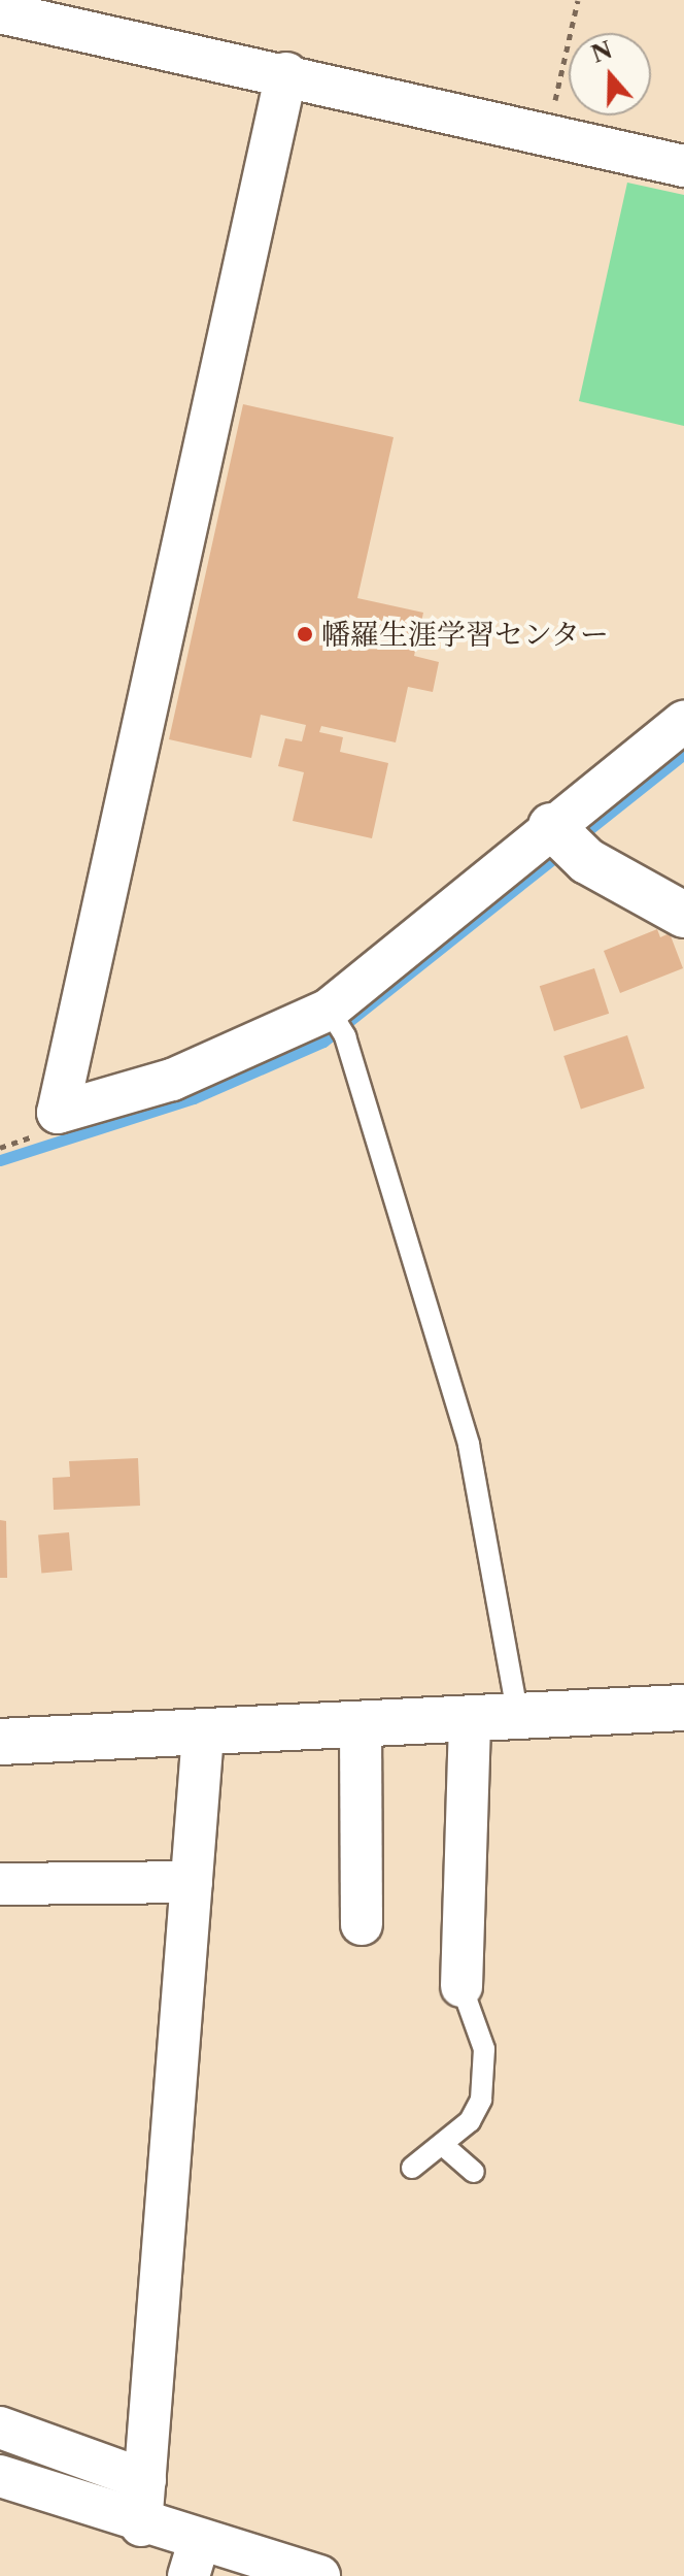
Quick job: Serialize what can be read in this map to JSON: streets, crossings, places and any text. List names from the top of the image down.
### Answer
{
  "places": ["幡羅生涯学習センター"],
  "north": "top"
}
